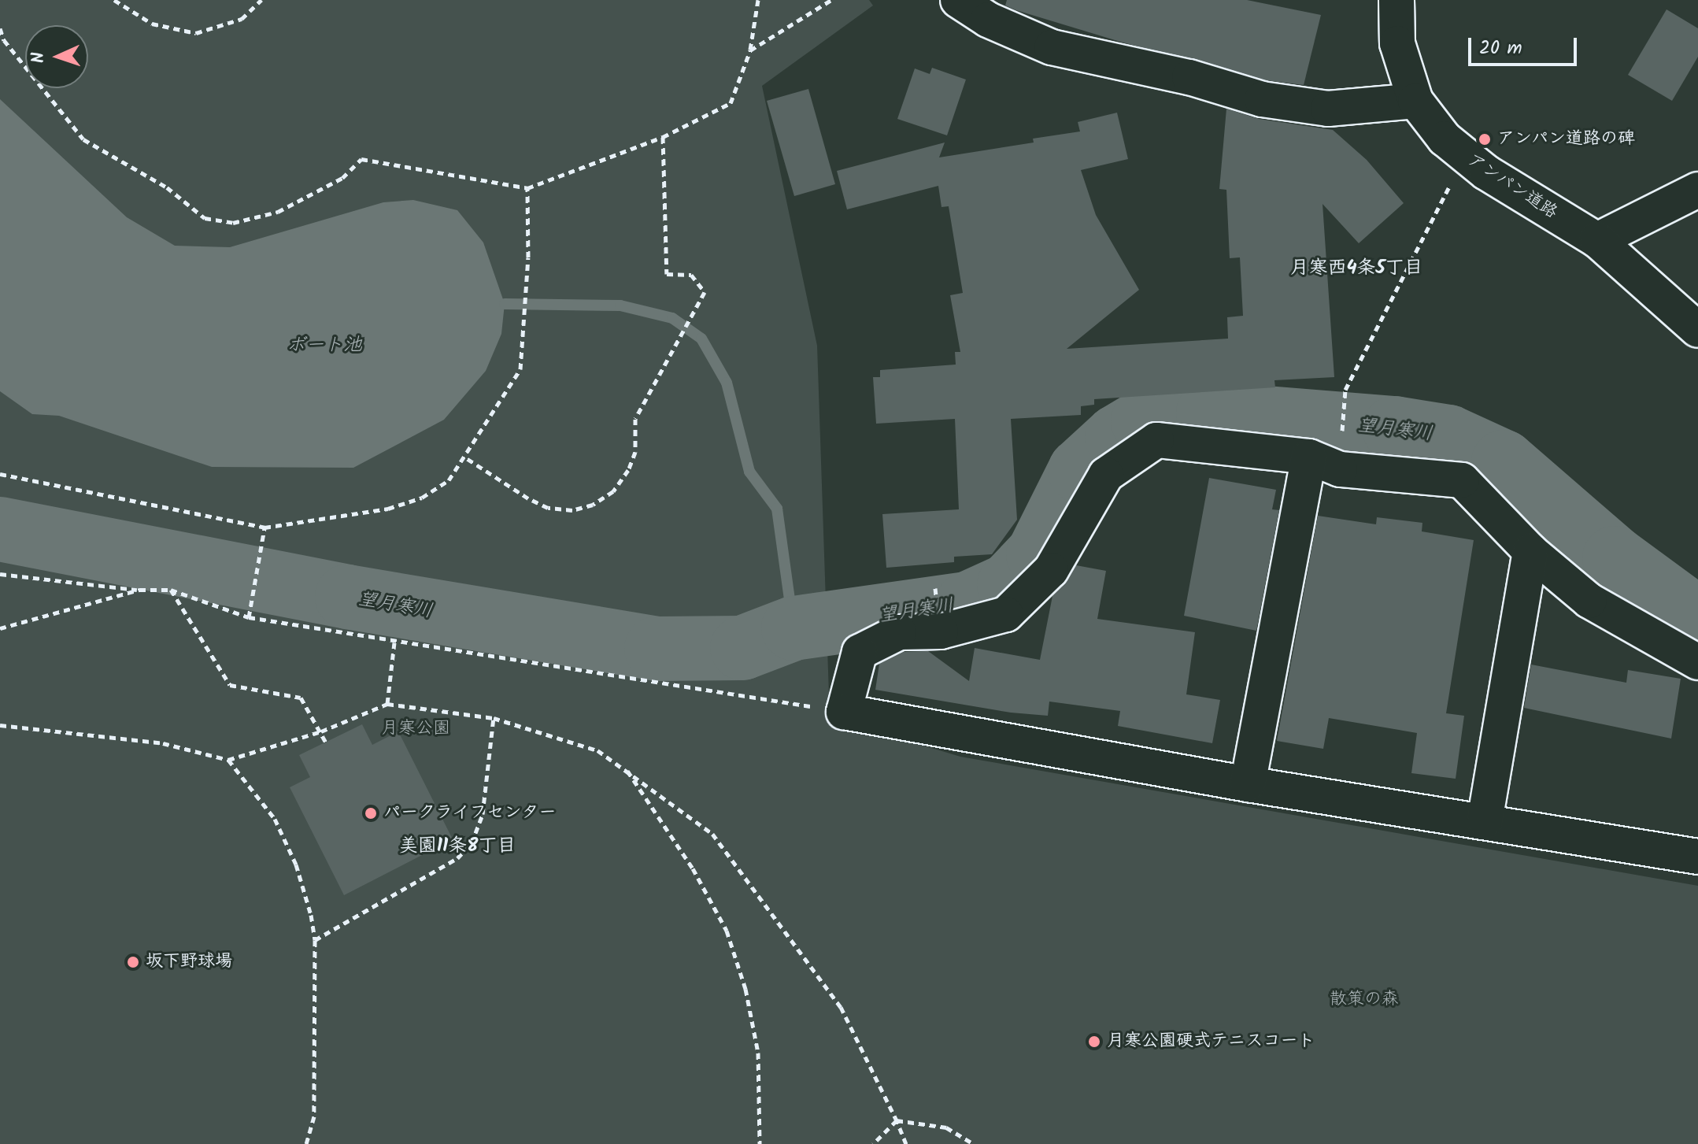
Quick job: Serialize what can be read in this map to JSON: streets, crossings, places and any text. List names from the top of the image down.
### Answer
{
  "streets": {
    "street": ["アンパン道路"]
  },
  "districts": ["月寒西4条5丁目", "美園11条8丁目"],
  "water": ["ボート池", "望月寒川"],
  "parks": ["月寒公園", "散策の森"],
  "places": [
    "アンパン道路の碑",
    "パークライフセンター",
    "坂下野球場",
    "月寒公園硬式テニスコート"
  ],
  "scale_bar": "20 m",
  "north": "left"
}
